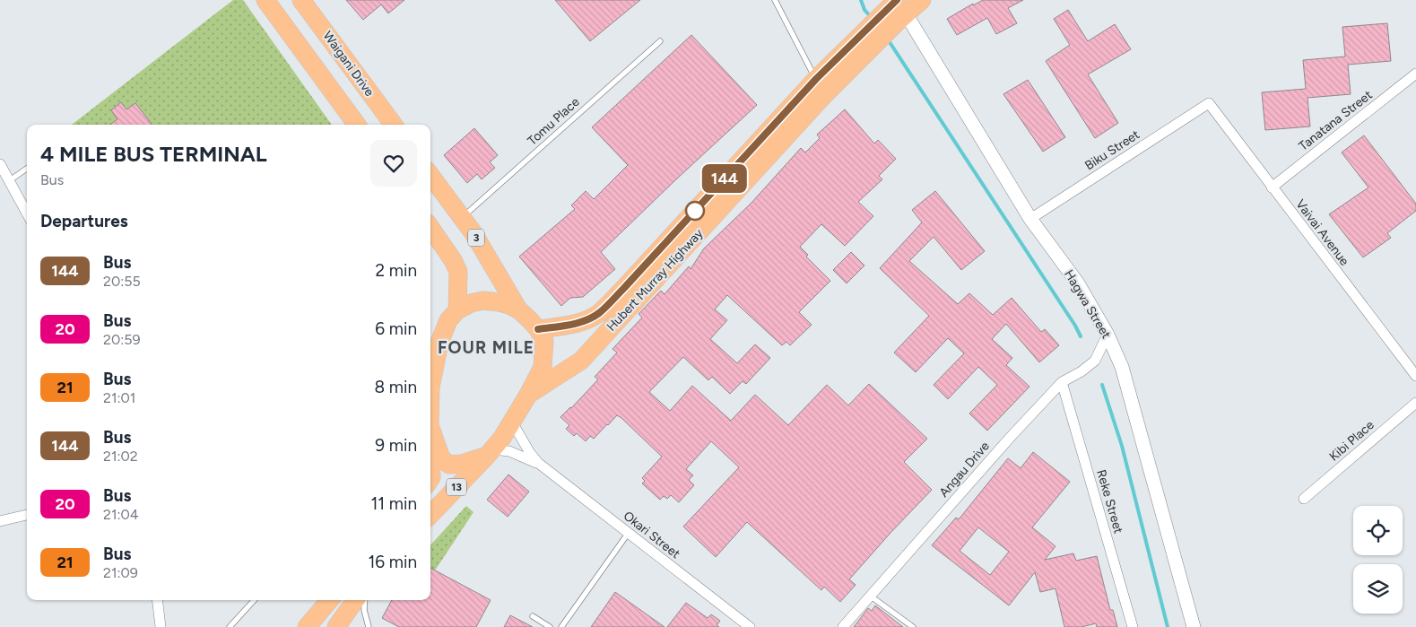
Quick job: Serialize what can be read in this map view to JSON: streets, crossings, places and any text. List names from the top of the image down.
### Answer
{
  "streets": {
    "highway": [
      "Waigani Drive",
      "3",
      "Hubert Murray Highway",
      "13"
    ],
    "street": [
      "Tanatana Street",
      "Biku Street",
      "Vaivai Avenue",
      "Hagwa Street",
      "Kibi Place",
      "Angau Drive",
      "Reke Street",
      "Okari Street"
    ],
    "lane": ["Tomu Place"]
  },
  "crossings": [
    ["Tanatana Street", "Vaivai Avenue"],
    ["Tomu Place", "3"],
    ["Biku Street", "Vaivai Avenue"],
    ["Biku Street", "Hagwa Street"],
    ["3", "13"],
    ["Hubert Murray Highway", "Hagwa Street"],
    ["Hubert Murray Highway", "13"],
    ["Hagwa Street", "Angau Drive"],
    ["Angau Drive", "Reke Street"],
    ["13", "Okari Street"]
  ],
  "districts": ["FOUR MILE"],
  "lines": ["bus line 144"],
  "page": {
    "on_map": "144",
    "heading": [
      ["4 MILE BUS TERMINAL", "Bus"],
      "Departures"
    ],
    "list": [
      {
        "mark": "144",
        "name": "Bus",
        "note": "20:55",
        "value": "2 min"
      },
      {
        "mark": "20",
        "name": "Bus",
        "note": "20:59",
        "value": "6 min"
      },
      {
        "mark": "21",
        "name": "Bus",
        "note": "21:01",
        "value": "8 min"
      },
      {
        "mark": "144",
        "name": "Bus",
        "note": "21:02",
        "value": "9 min"
      },
      {
        "mark": "20",
        "name": "Bus",
        "note": "21:04",
        "value": "11 min"
      },
      {
        "mark": "21",
        "name": "Bus",
        "note": "21:09",
        "value": "16 min"
      }
    ]
  }
}
